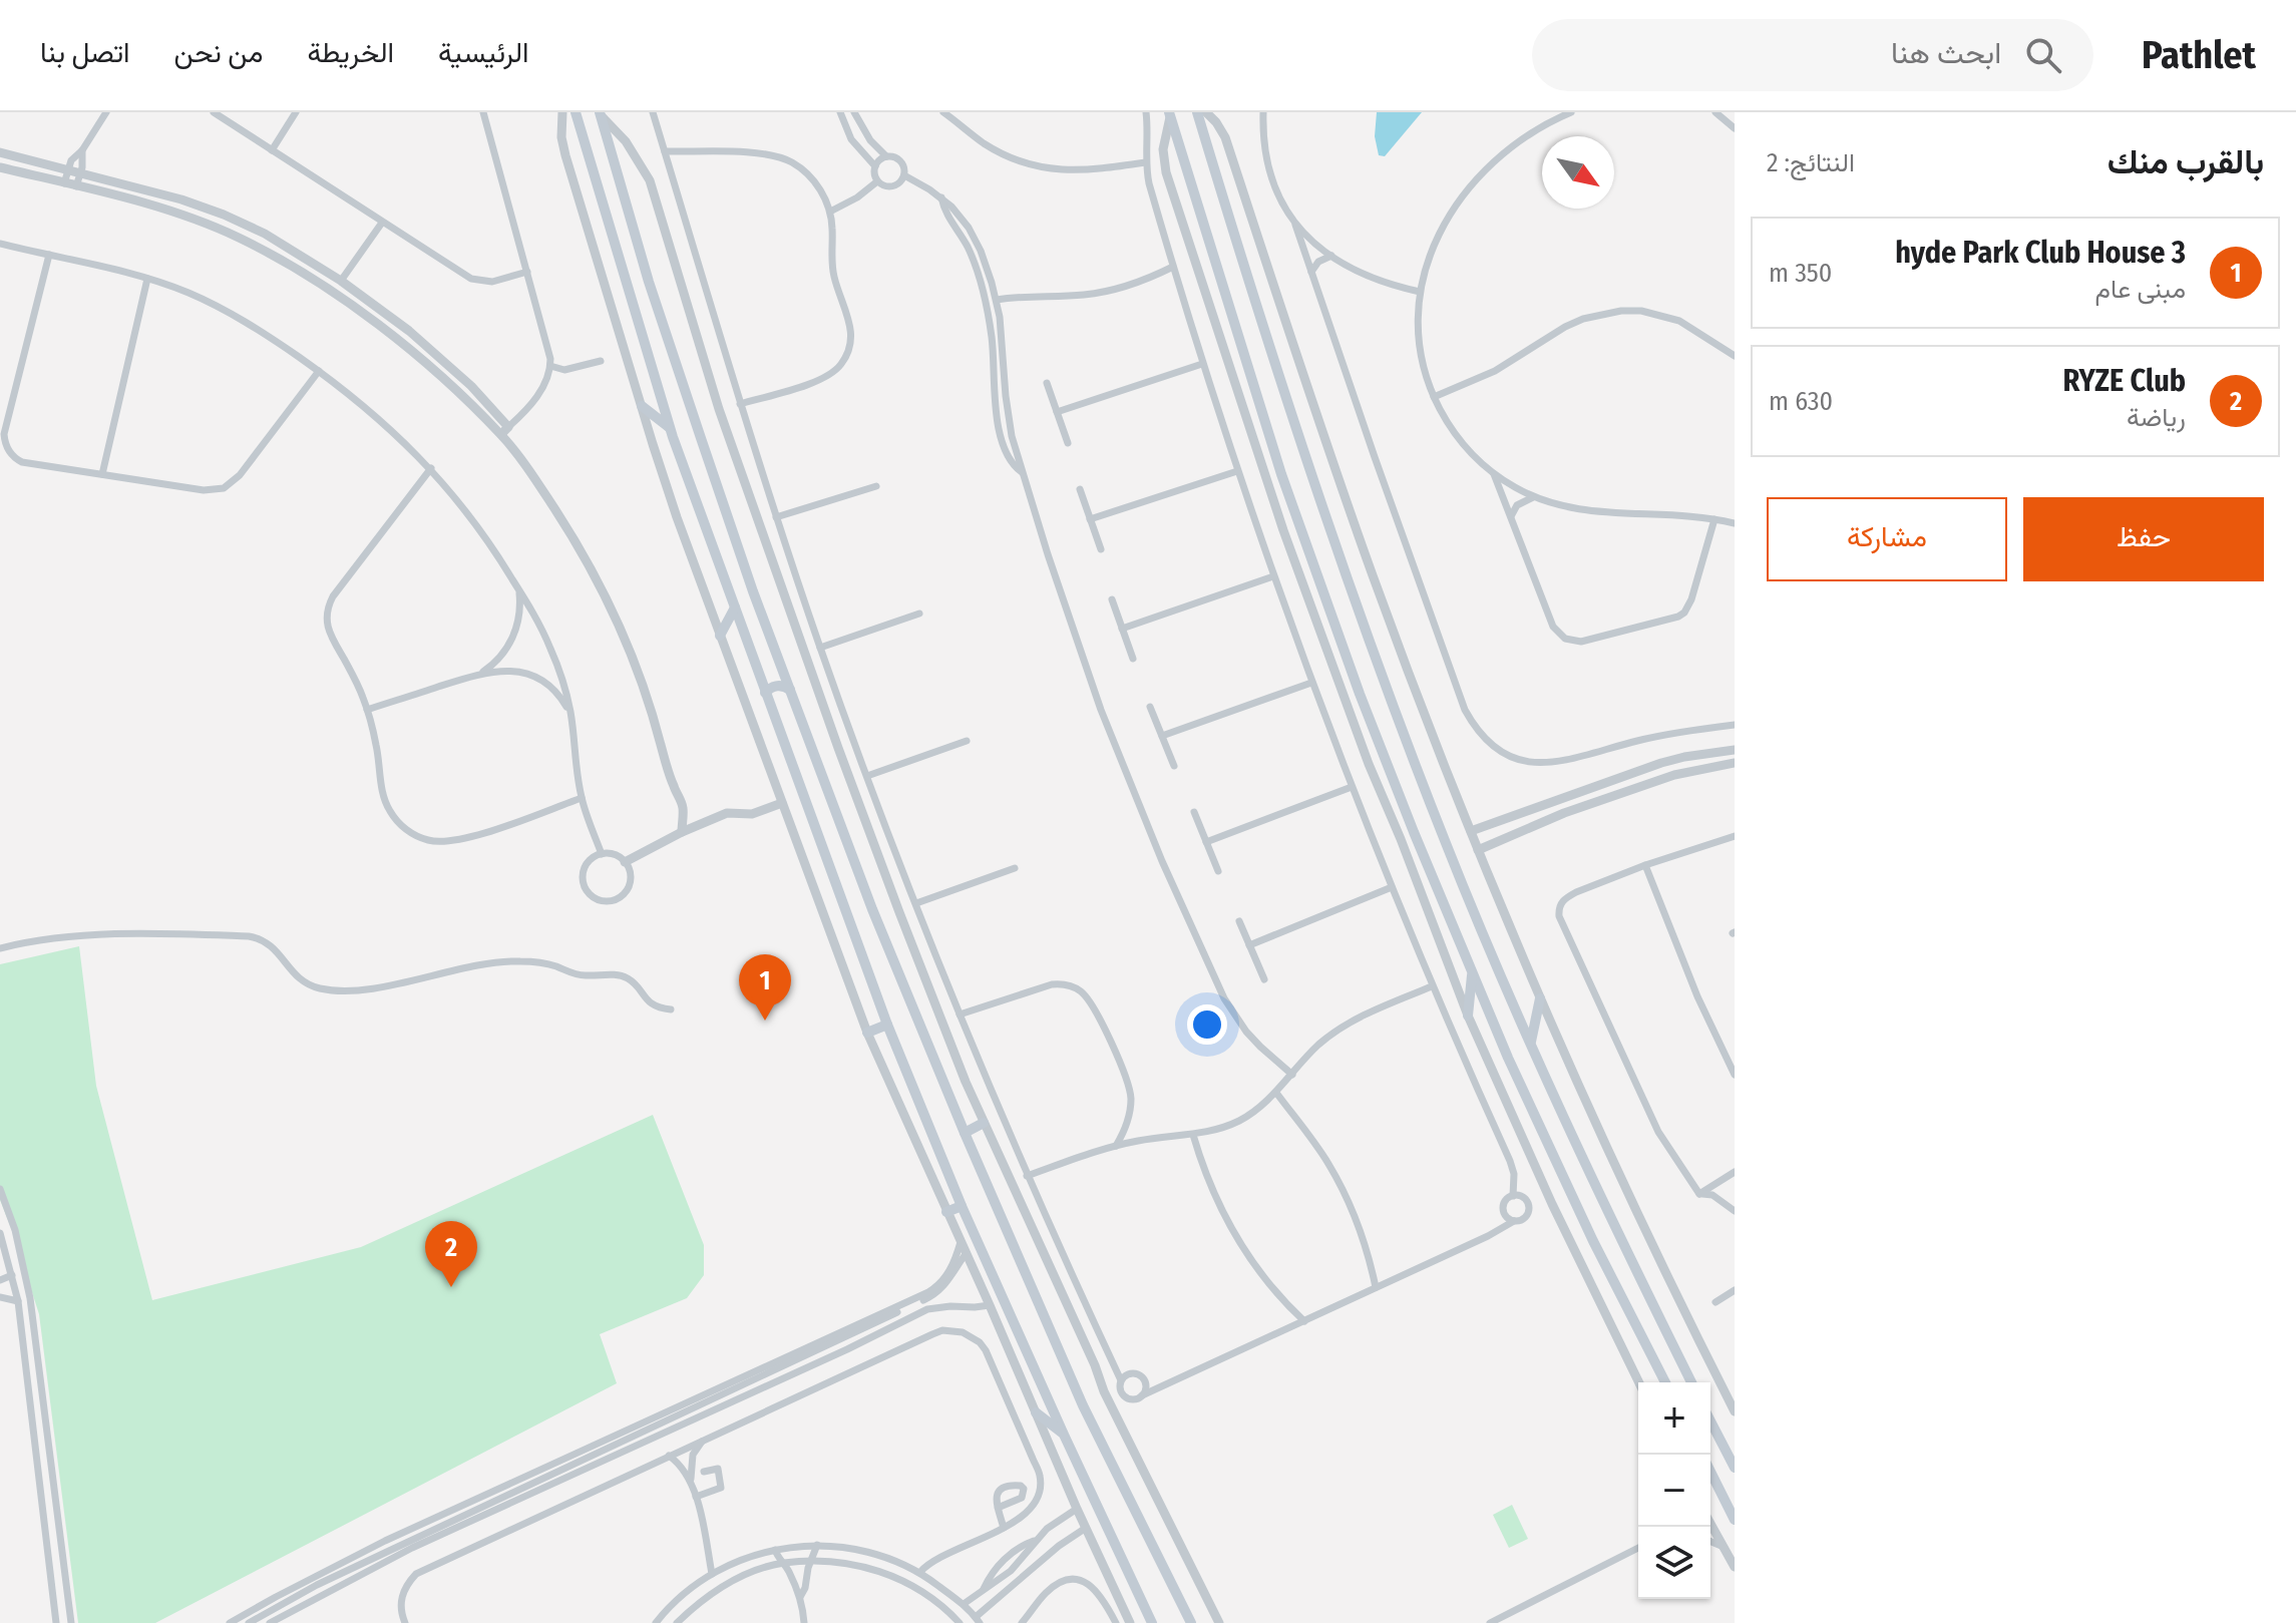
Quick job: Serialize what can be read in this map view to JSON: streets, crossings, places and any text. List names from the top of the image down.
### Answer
{
  "north": "bottom right",
  "page": {
    "header": "Pathlet",
    "search": "ابحث هنا",
    "nav": [
      "الرئيسية",
      "الخريطة",
      "من نحن",
      "اتصل بنا"
    ],
    "heading": ["بالقرب منك", "النتائج: 2"],
    "list": [
      {
        "mark": "1",
        "name": "hyde Park Club House 3",
        "note": "مبنى عام",
        "value": "350 m"
      },
      {
        "mark": "2",
        "name": "RYZE Club",
        "note": "رياضة",
        "value": "630 m"
      }
    ],
    "buttons": ["حفظ", "مشاركة"],
    "pins": ["1", "2"],
    "map_buttons": ["+", "−"]
  }
}
